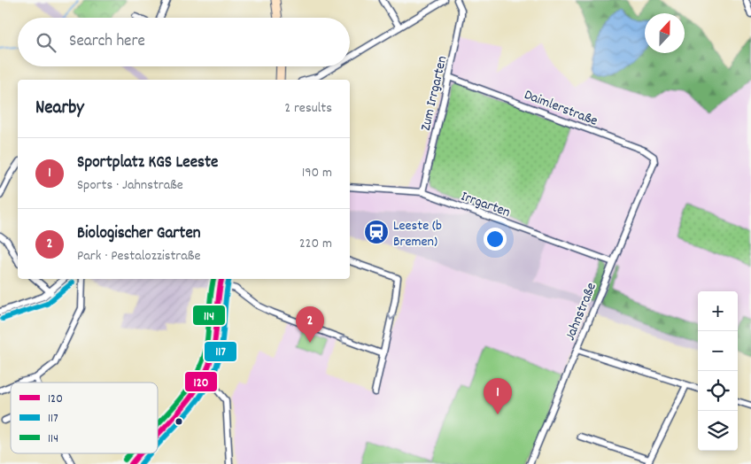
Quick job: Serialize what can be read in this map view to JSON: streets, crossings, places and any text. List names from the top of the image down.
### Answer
{
  "streets": {
    "street": [
      "Zum Irrgarten",
      "Daimlerstraße",
      "Irrgarten",
      "Jahnstraße"
    ]
  },
  "crossings": [
    ["Zum Irrgarten", "Daimlerstraße"],
    ["Zum Irrgarten", "Irrgarten"],
    ["Daimlerstraße", "Jahnstraße"],
    ["Irrgarten", "Jahnstraße"]
  ],
  "places": {
    "station": ["Leeste (b Bremen)"]
  },
  "lines": ["transit line 120", "transit line 117", "transit line 114"],
  "legend": ["120", "117", "114"],
  "north": "top",
  "page": {
    "search": "Search here",
    "heading": ["Nearby", "2 results"],
    "list": [
      {
        "mark": "1",
        "name": "Sportplatz KGS Leeste",
        "note": "Sports · Jahnstraße",
        "value": "190 m"
      },
      {
        "mark": "2",
        "name": "Biologischer Garten",
        "note": "Park · Pestalozzistraße",
        "value": "220 m"
      }
    ],
    "map_buttons": ["+", "−"],
    "pins": ["2", "1"]
  }
}
